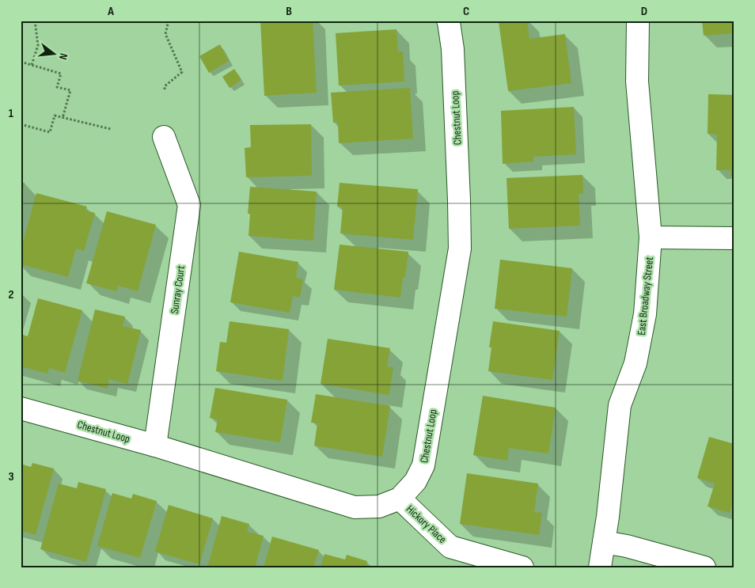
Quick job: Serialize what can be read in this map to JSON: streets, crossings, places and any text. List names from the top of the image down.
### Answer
{
  "streets": {
    "street": [
      "Chestnut Loop",
      "Sunray Court",
      "East Broadway Street",
      "Hickory Place"
    ]
  },
  "crossings": [
    ["Chestnut Loop", "Sunray Court"],
    ["Chestnut Loop", "Hickory Place"]
  ],
  "north": "right",
  "grid": {
    "columns": [
      "A",
      "B",
      "C",
      "D"
    ],
    "rows": ["1", "2", "3"]
  }
}
